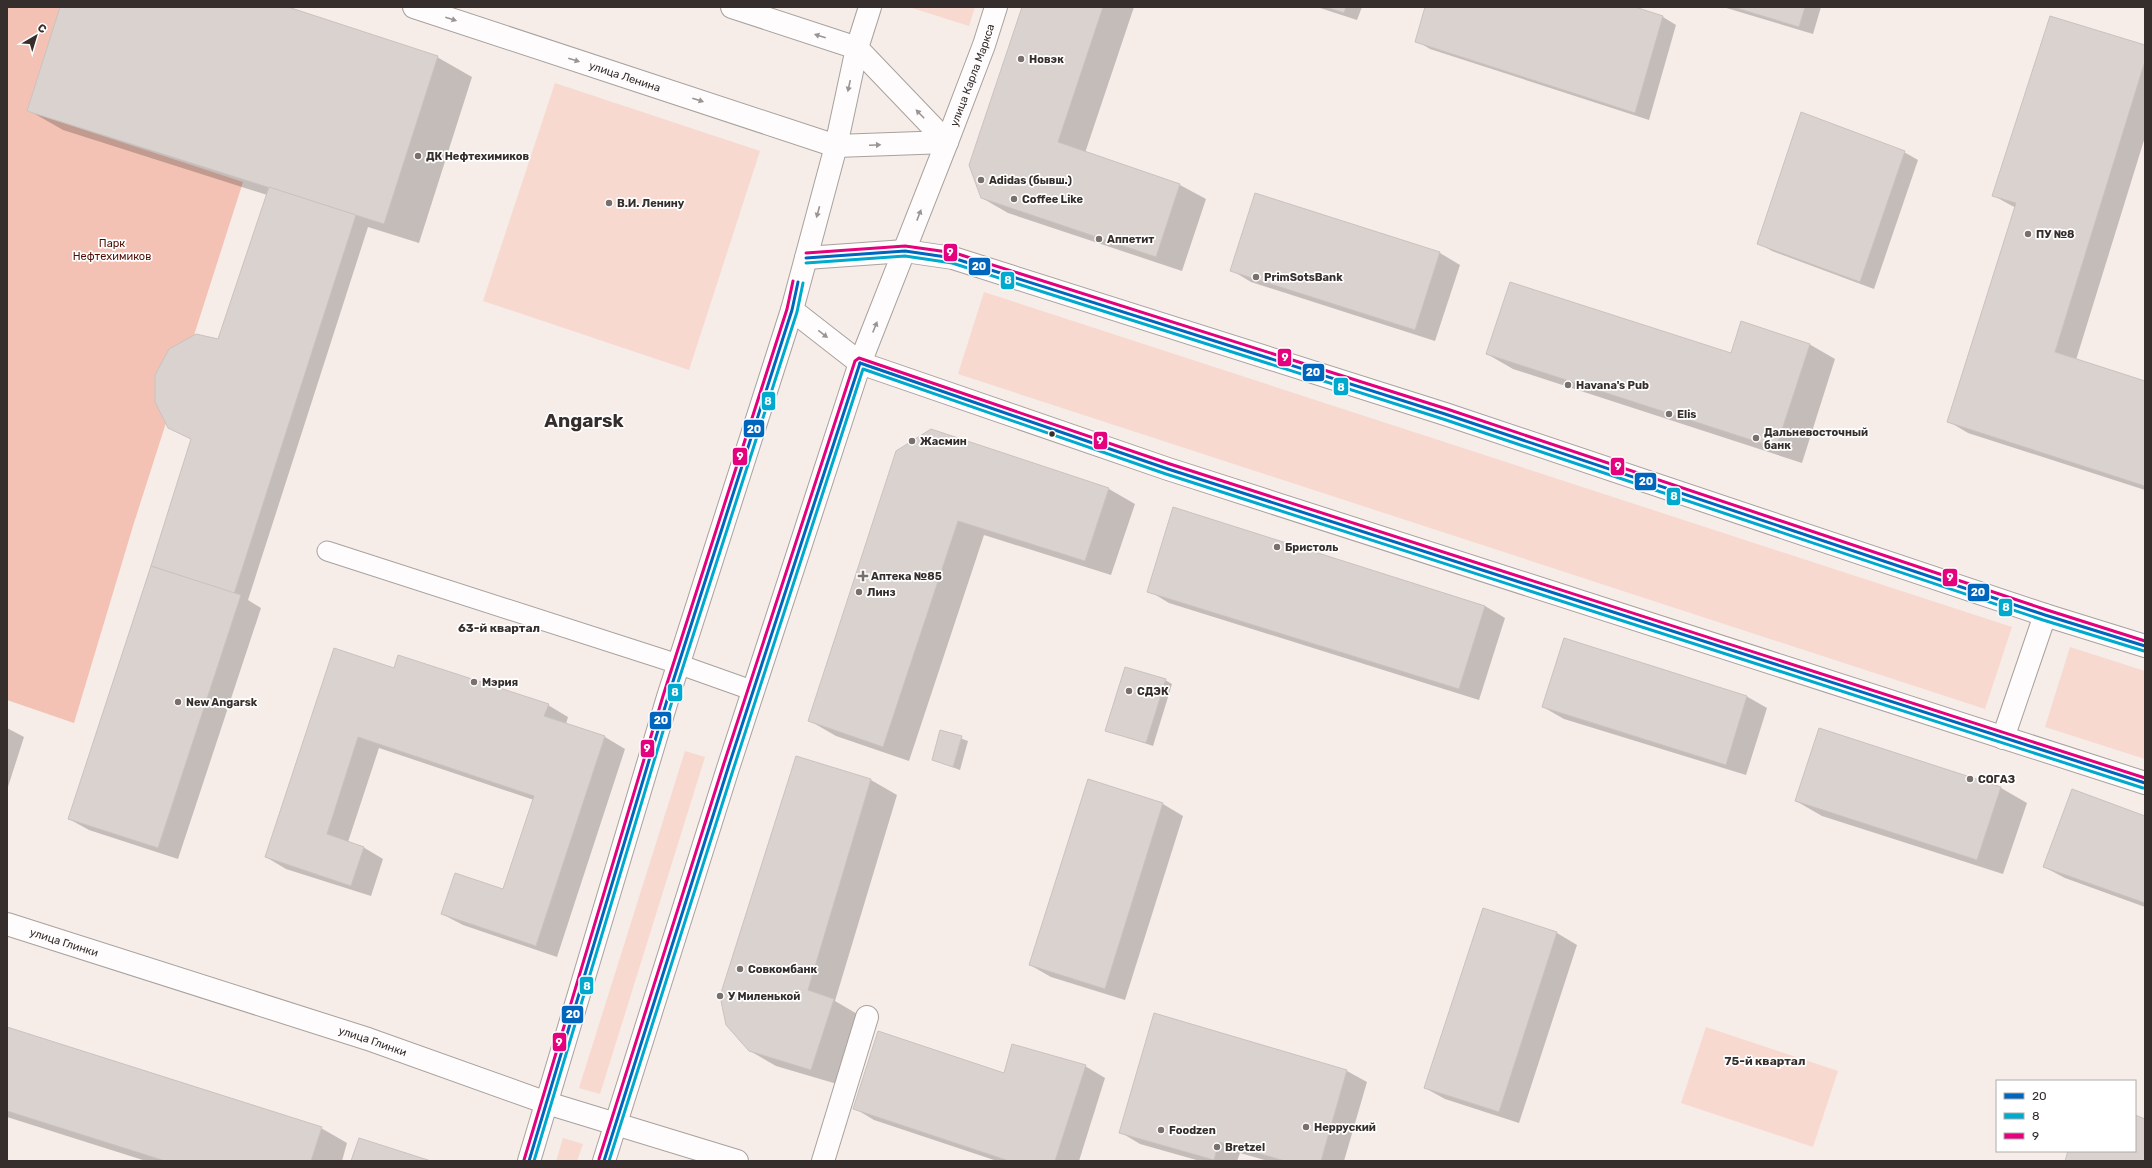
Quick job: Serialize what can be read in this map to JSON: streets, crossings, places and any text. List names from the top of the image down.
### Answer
{
  "streets": {
    "street": ["улица Карла Маркса", "улица Ленина", "улица Глинки"]
  },
  "crossings": [
    ["улица Карла Маркса", "улица Глинки"]
  ],
  "one_way": ["улица Ленина"],
  "districts": ["Angarsk", "63-й квартал", "75-й квартал"],
  "parks": ["Парк Нефтехимиков"],
  "places": {
    "other": [
      "Новэк",
      "ДК Нефтехимиков",
      "Adidas (бывш.)",
      "Coffee Like",
      "В.И. Ленину",
      "ПУ №8",
      "Аппетит",
      "PrimSotsBank",
      "Havana's Pub",
      "Elis",
      "Дальневосточный банк",
      "Жасмин",
      "Бристоль",
      "Линз",
      "Мэрия",
      "СДЭК",
      "New Angarsk",
      "СОГАЗ",
      "Совкомбанк",
      "У Миленькой",
      "Нерруский",
      "Foodzen",
      "Bretzel"
    ],
    "health": ["Аптека №85"]
  },
  "lines": ["transit line 9", "transit line 20", "transit line 8"],
  "legend": ["20", "8", "9"],
  "north": "top right"
}
